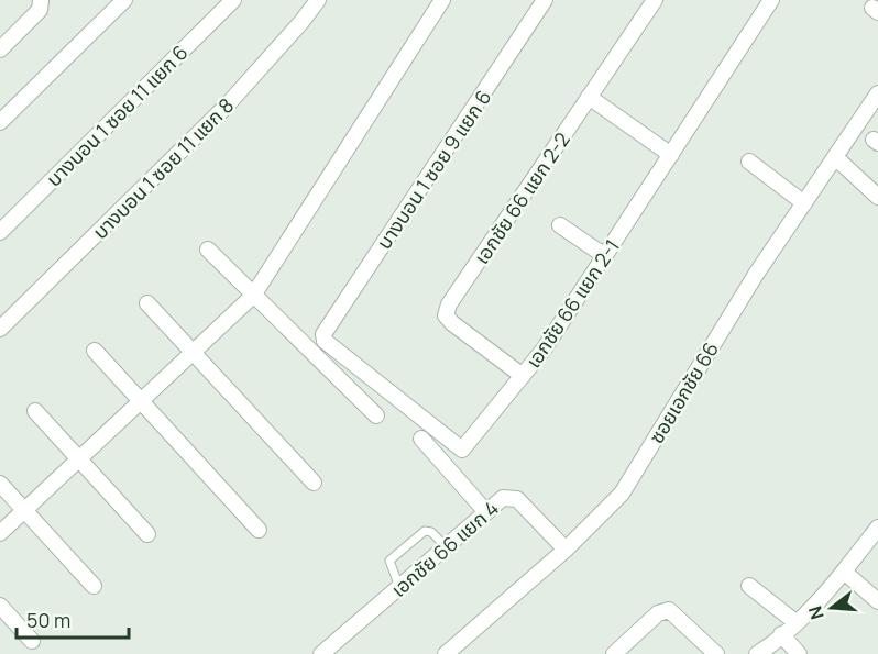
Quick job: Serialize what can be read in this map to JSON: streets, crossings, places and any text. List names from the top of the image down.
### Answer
{
  "streets": {
    "street": [
      "บางบอน 1 ซอย 11 แยก 6",
      "บางบอน 1 ซอย 11 แยก 8",
      "บางบอน 1 ซอย 9 แยก 6",
      "เอกชัย 66 แยก 2-2",
      "เอกชัย 66 แยก 2-1",
      "ซอยเอกชัย 66",
      "เอกชัย 66 แยก 4"
    ]
  },
  "crossings": [
    ["บางบอน 1 ซอย 9 แยก 6", "เอกชัย 66 แยก 2-1"],
    ["เอกชัย 66 แยก 2-2", "เอกชัย 66 แยก 2-1"],
    ["ซอยเอกชัย 66", "เอกชัย 66 แยก 4"]
  ],
  "scale_bar": "50 m",
  "north": "left"
}
